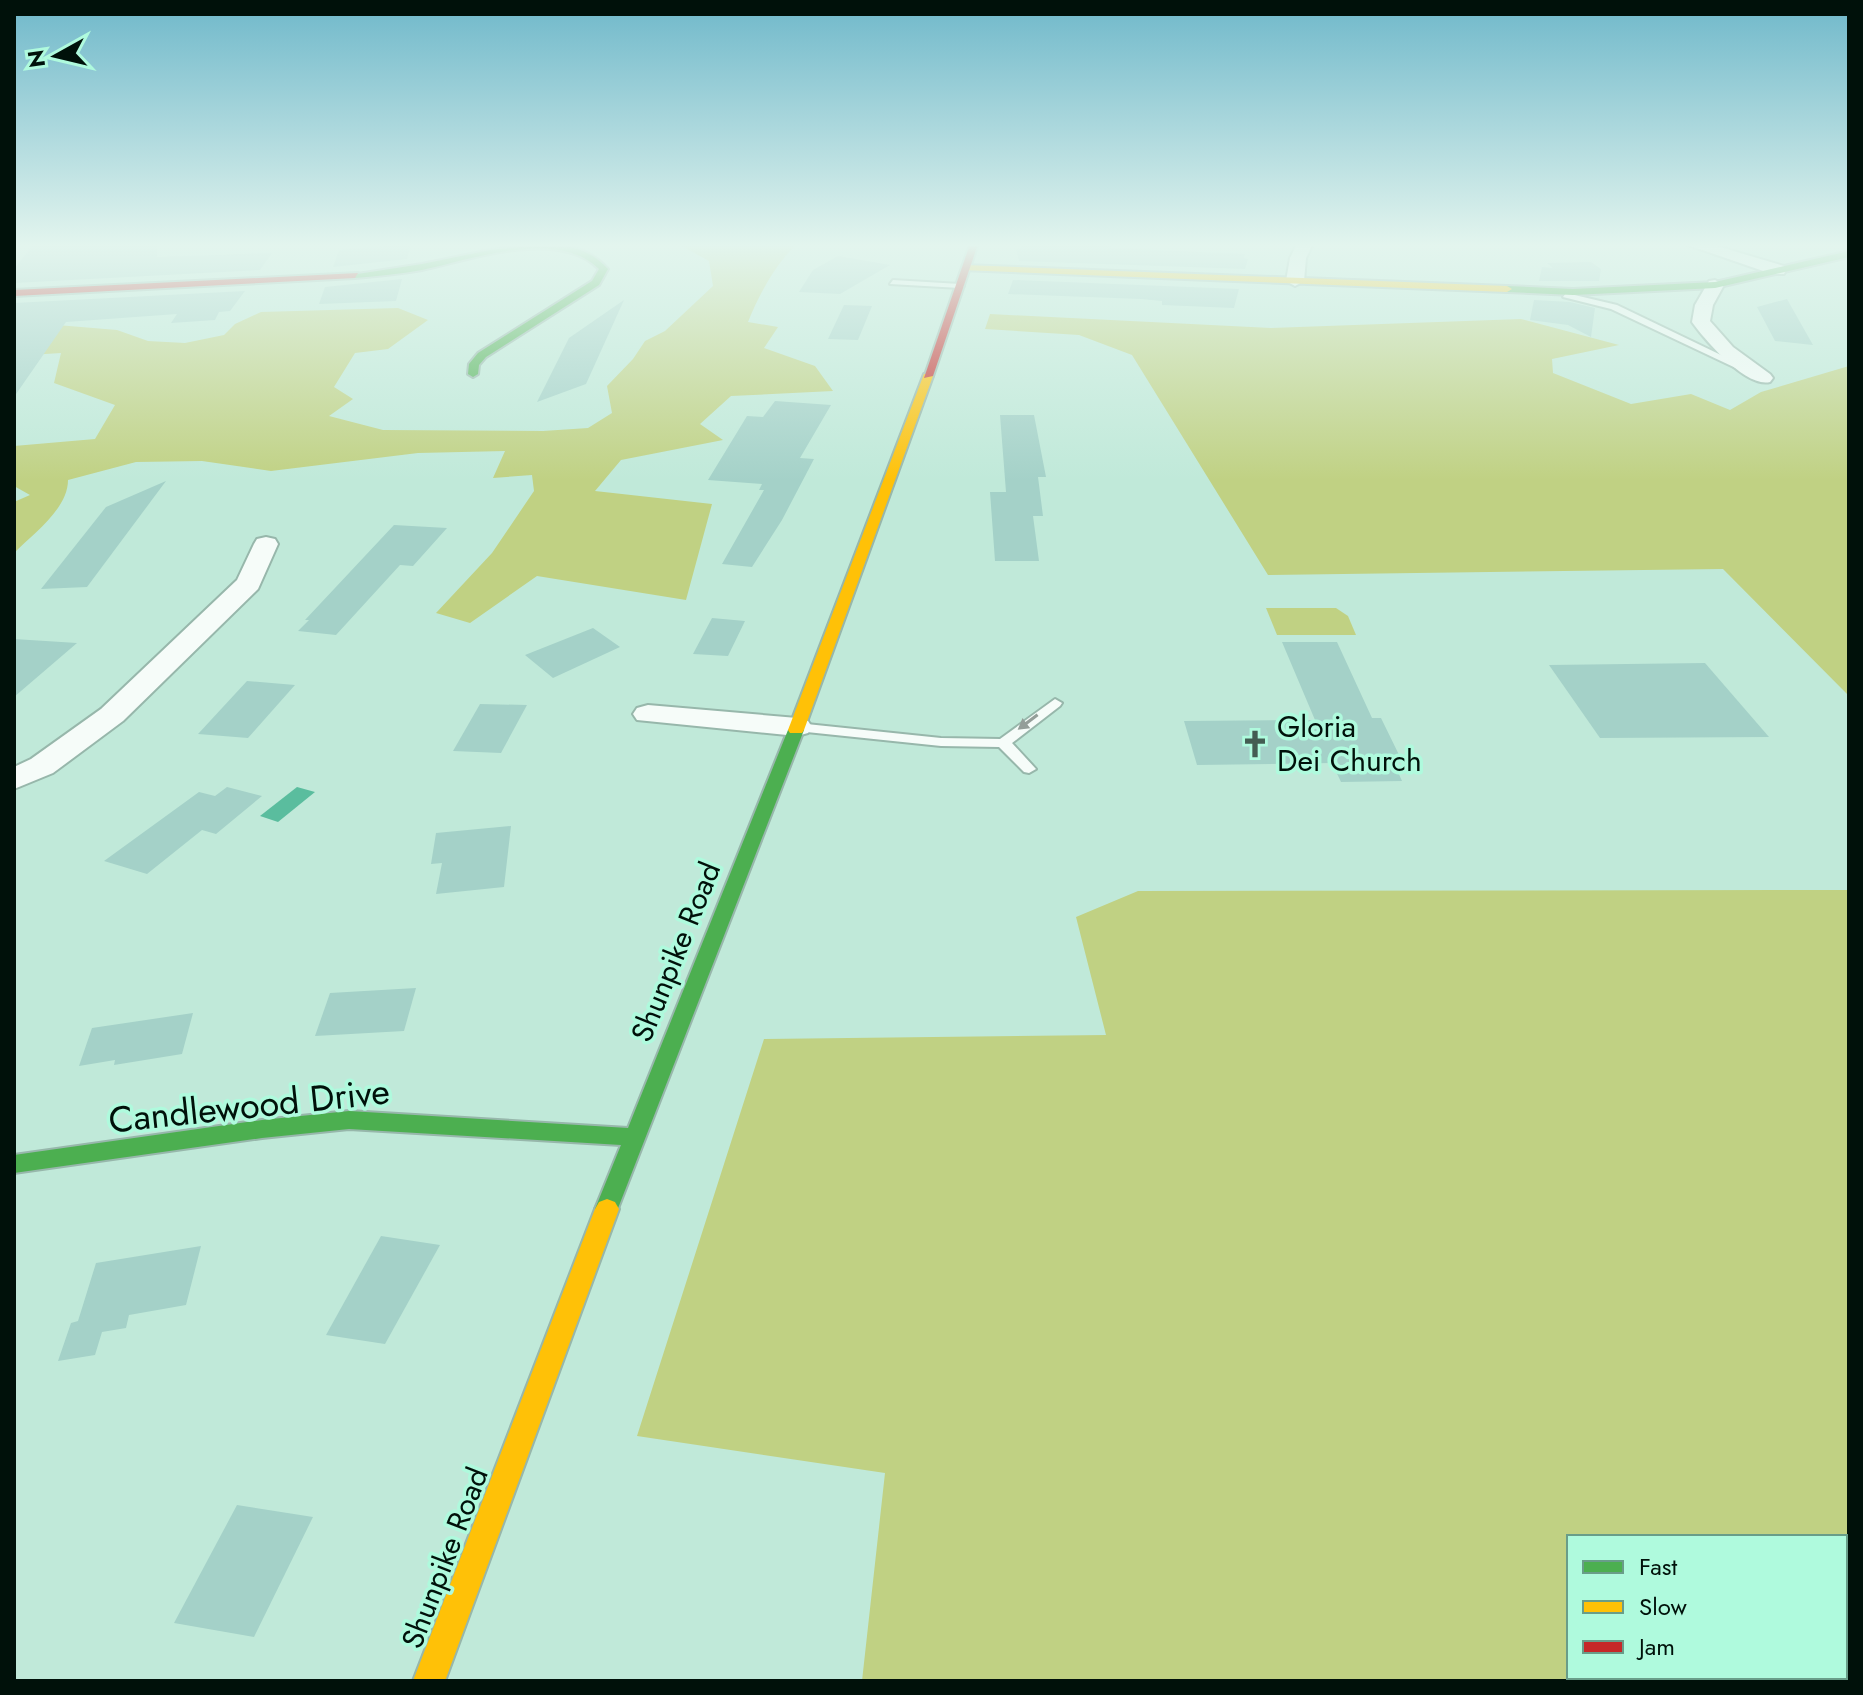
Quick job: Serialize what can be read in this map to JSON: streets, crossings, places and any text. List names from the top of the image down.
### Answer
{
  "streets": {
    "street": ["Shunpike Road", "Candlewood Drive"]
  },
  "crossings": [
    ["Shunpike Road", "Candlewood Drive"]
  ],
  "places": {
    "church": ["Gloria Dei Church"]
  },
  "legend": ["Fast", "Slow", "Jam"],
  "north": "left"
}
